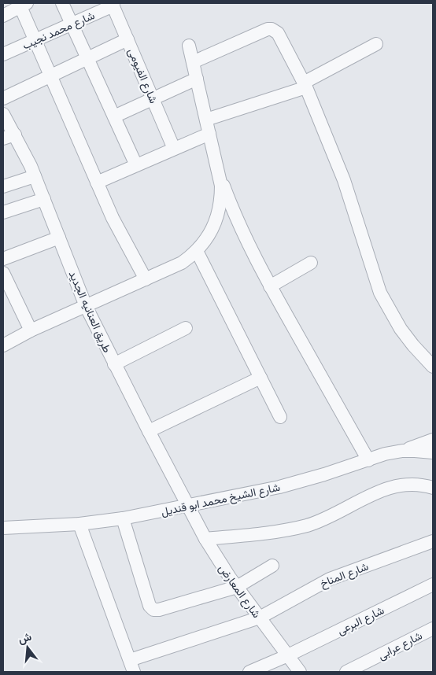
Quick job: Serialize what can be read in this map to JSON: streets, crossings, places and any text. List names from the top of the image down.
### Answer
{
  "streets": {
    "street": [
      "شارع محمد نجيب",
      "شارع الفيومى",
      "طريق العنانيه الجديد",
      "شارع الشيخ محمد ابو قنديل",
      "شارع المناخ",
      "شارع المعارض",
      "شارع البرعى",
      "شارع عرابى"
    ]
  },
  "crossings": [
    ["شارع محمد نجيب", "شارع الفيومى"],
    ["طريق العنانيه الجديد", "شارع الشيخ محمد ابو قنديل"],
    ["طريق العنانيه الجديد", "شارع المعارض"],
    ["شارع الشيخ محمد ابو قنديل", "شارع المعارض"],
    ["شارع المناخ", "شارع المعارض"],
    ["شارع المعارض", "شارع البرعى"]
  ],
  "north": "top"
}
